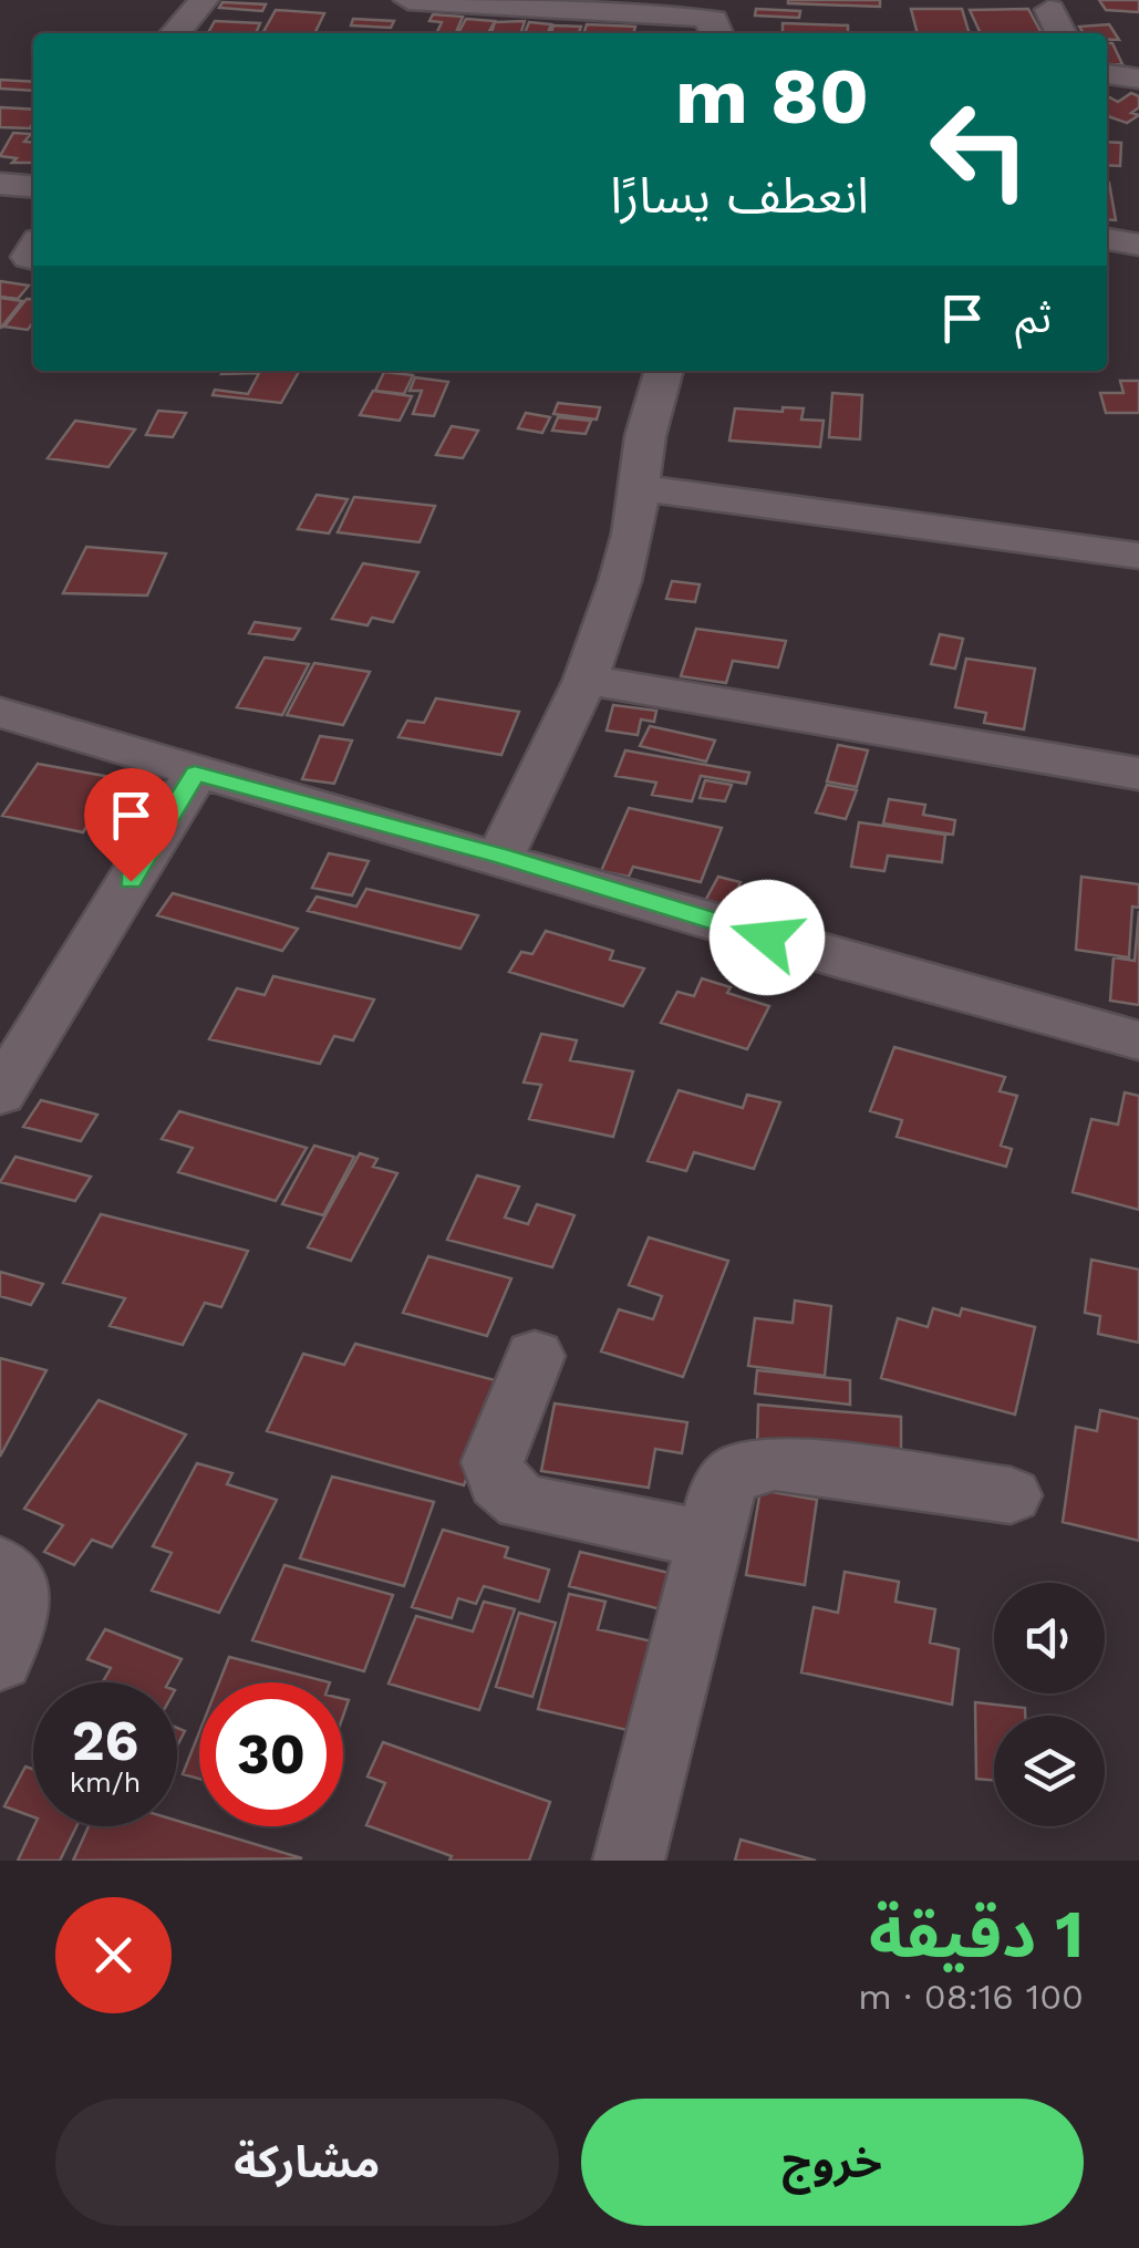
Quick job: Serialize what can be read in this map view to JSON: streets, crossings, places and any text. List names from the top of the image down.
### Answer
{
  "page": {
    "turn": ["80 m", "انعطف يسارًا"],
    "then": "ثم",
    "speed": "26 km/h",
    "limit": "30",
    "heading": ["1 دقيقة", "100 m · 08:16"],
    "buttons": ["خروج", "مشاركة"]
  }
}
